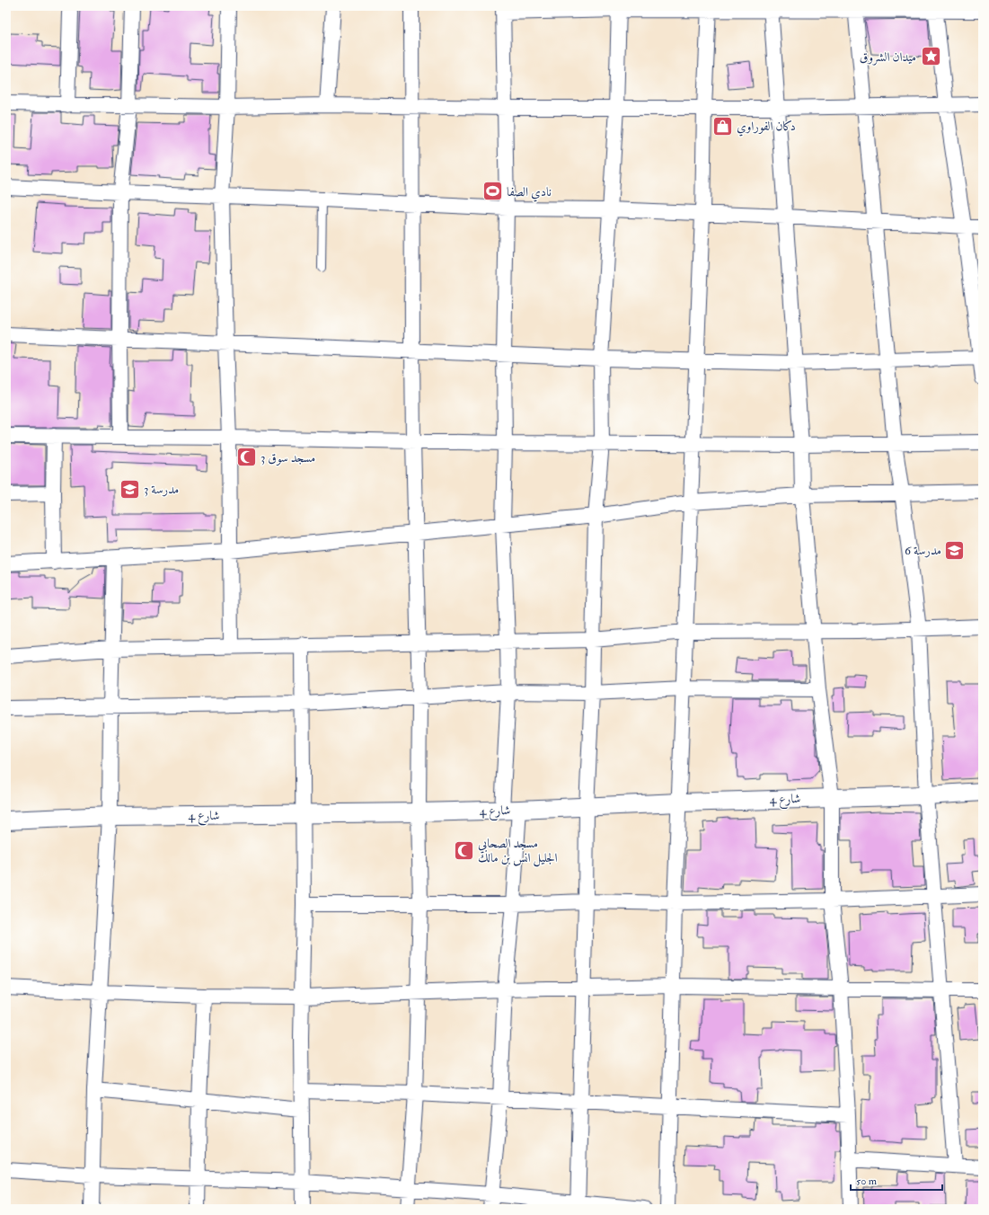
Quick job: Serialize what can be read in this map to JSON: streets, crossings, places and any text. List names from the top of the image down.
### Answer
{
  "streets": {
    "street": ["شارع 4"]
  },
  "places": {
    "place": ["ميدان الشروق"],
    "shop": ["دكان الفوراوي"],
    "sports": ["نادي الصفا"],
    "mosque": ["مسجد سوق 3", "مسجد الصحابي الجليل انس بن مالك"],
    "school or university": ["مدرسة 3", "مدرسة 6"]
  },
  "scale_bar": "50 m"
}
